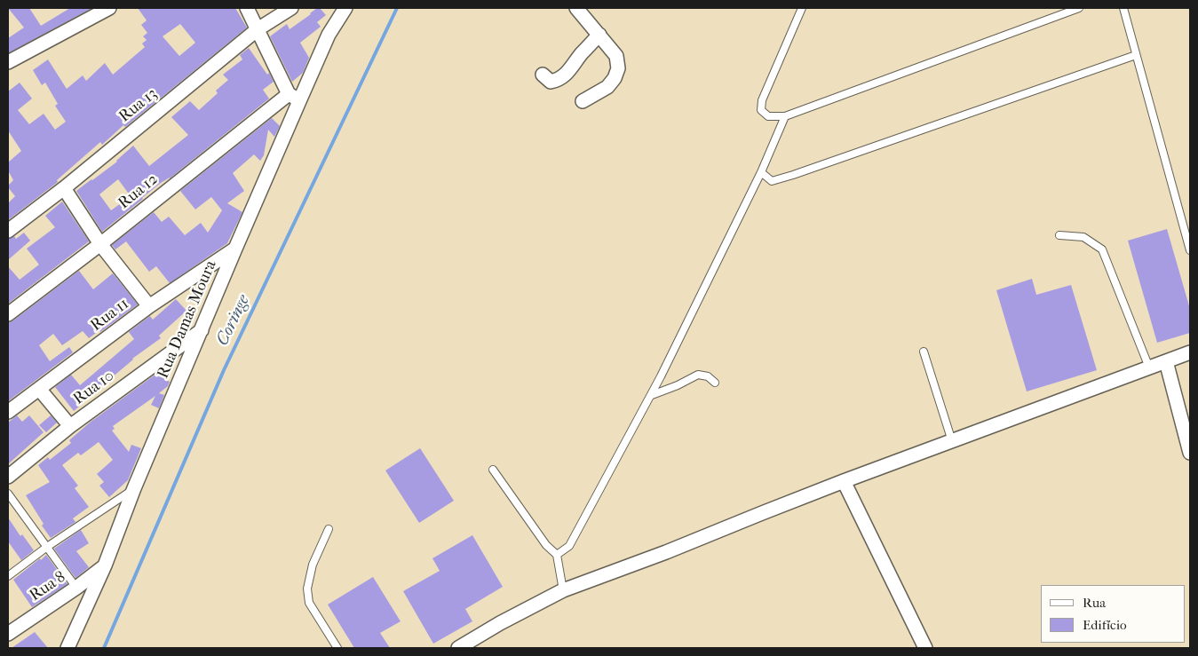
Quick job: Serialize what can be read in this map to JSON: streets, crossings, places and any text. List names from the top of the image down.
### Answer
{
  "streets": {
    "street": [
      "Rua 13",
      "Rua 12",
      "Rua 11",
      "Rua Damas Moura",
      "Rua 10",
      "Rua 8"
    ]
  },
  "crossings": [
    ["Rua 12", "Rua Damas Moura"],
    ["Rua 11", "Rua Damas Moura"],
    ["Rua Damas Moura", "Rua 10"],
    ["Rua Damas Moura", "Rua 8"]
  ],
  "water": ["Coringe"],
  "legend": ["Rua", "Edifício"]
}
